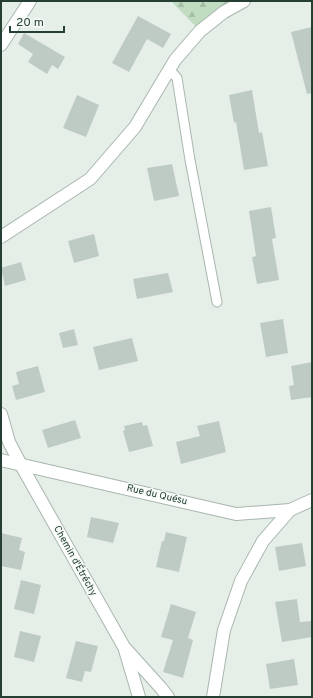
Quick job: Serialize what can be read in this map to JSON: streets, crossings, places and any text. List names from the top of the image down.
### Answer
{
  "streets": {
    "street": ["Rue du Quésu", "Chemin d'Étréchy"]
  },
  "crossings": [
    ["Rue du Quésu", "Chemin d'Étréchy"]
  ],
  "scale_bar": "20 m"
}
